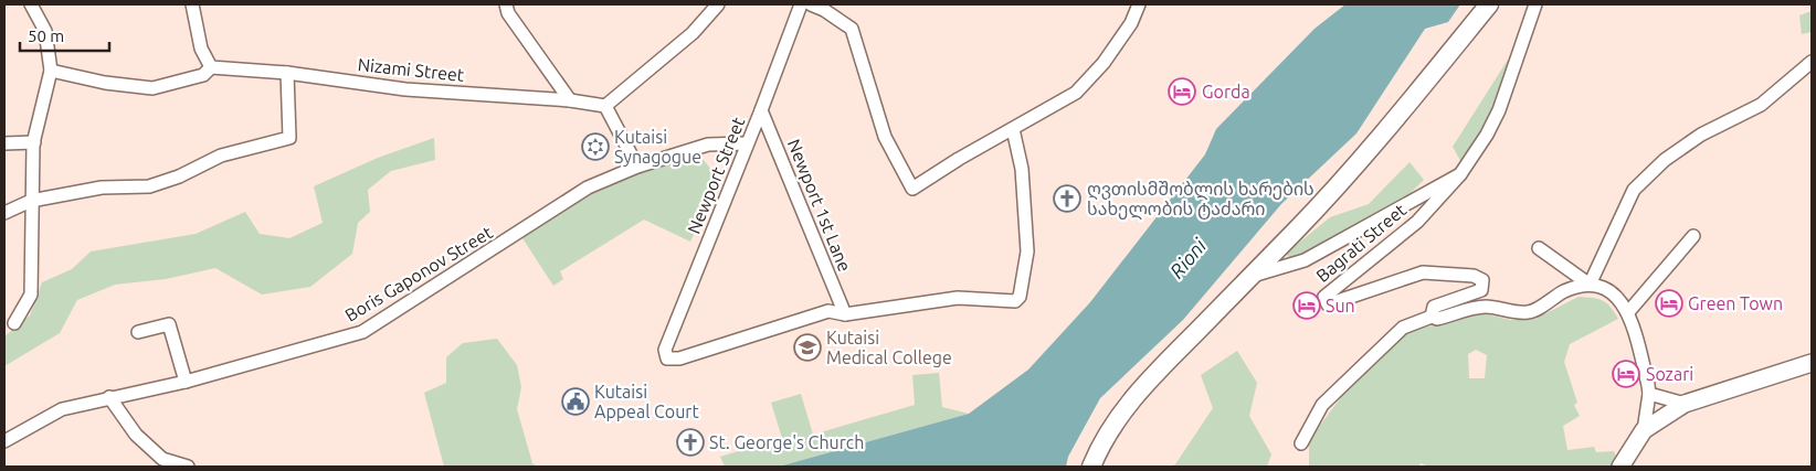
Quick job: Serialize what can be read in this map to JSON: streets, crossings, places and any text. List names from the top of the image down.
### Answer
{
  "streets": {
    "street": [
      "Nizami Street",
      "Newport Street",
      "Newport 1st Lane",
      "Bagrati Street",
      "Boris Gaponov Street"
    ]
  },
  "crossings": [
    ["Newport Street", "Newport 1st Lane"],
    ["Newport Street", "Boris Gaponov Street"]
  ],
  "water": ["Rioni"],
  "places": {
    "hotel": [
      "Gorda",
      "Green Town",
      "Sun",
      "Sozari"
    ],
    "synagogue": ["Kutaisi Synagogue"],
    "church": ["ღვთისმშობლის ხარების სახელობის ტაძარი", "St. George's Church"],
    "school or university": ["Kutaisi Medical College"],
    "public building": ["Kutaisi Appeal Court"]
  },
  "scale_bar": "50 m"
}
